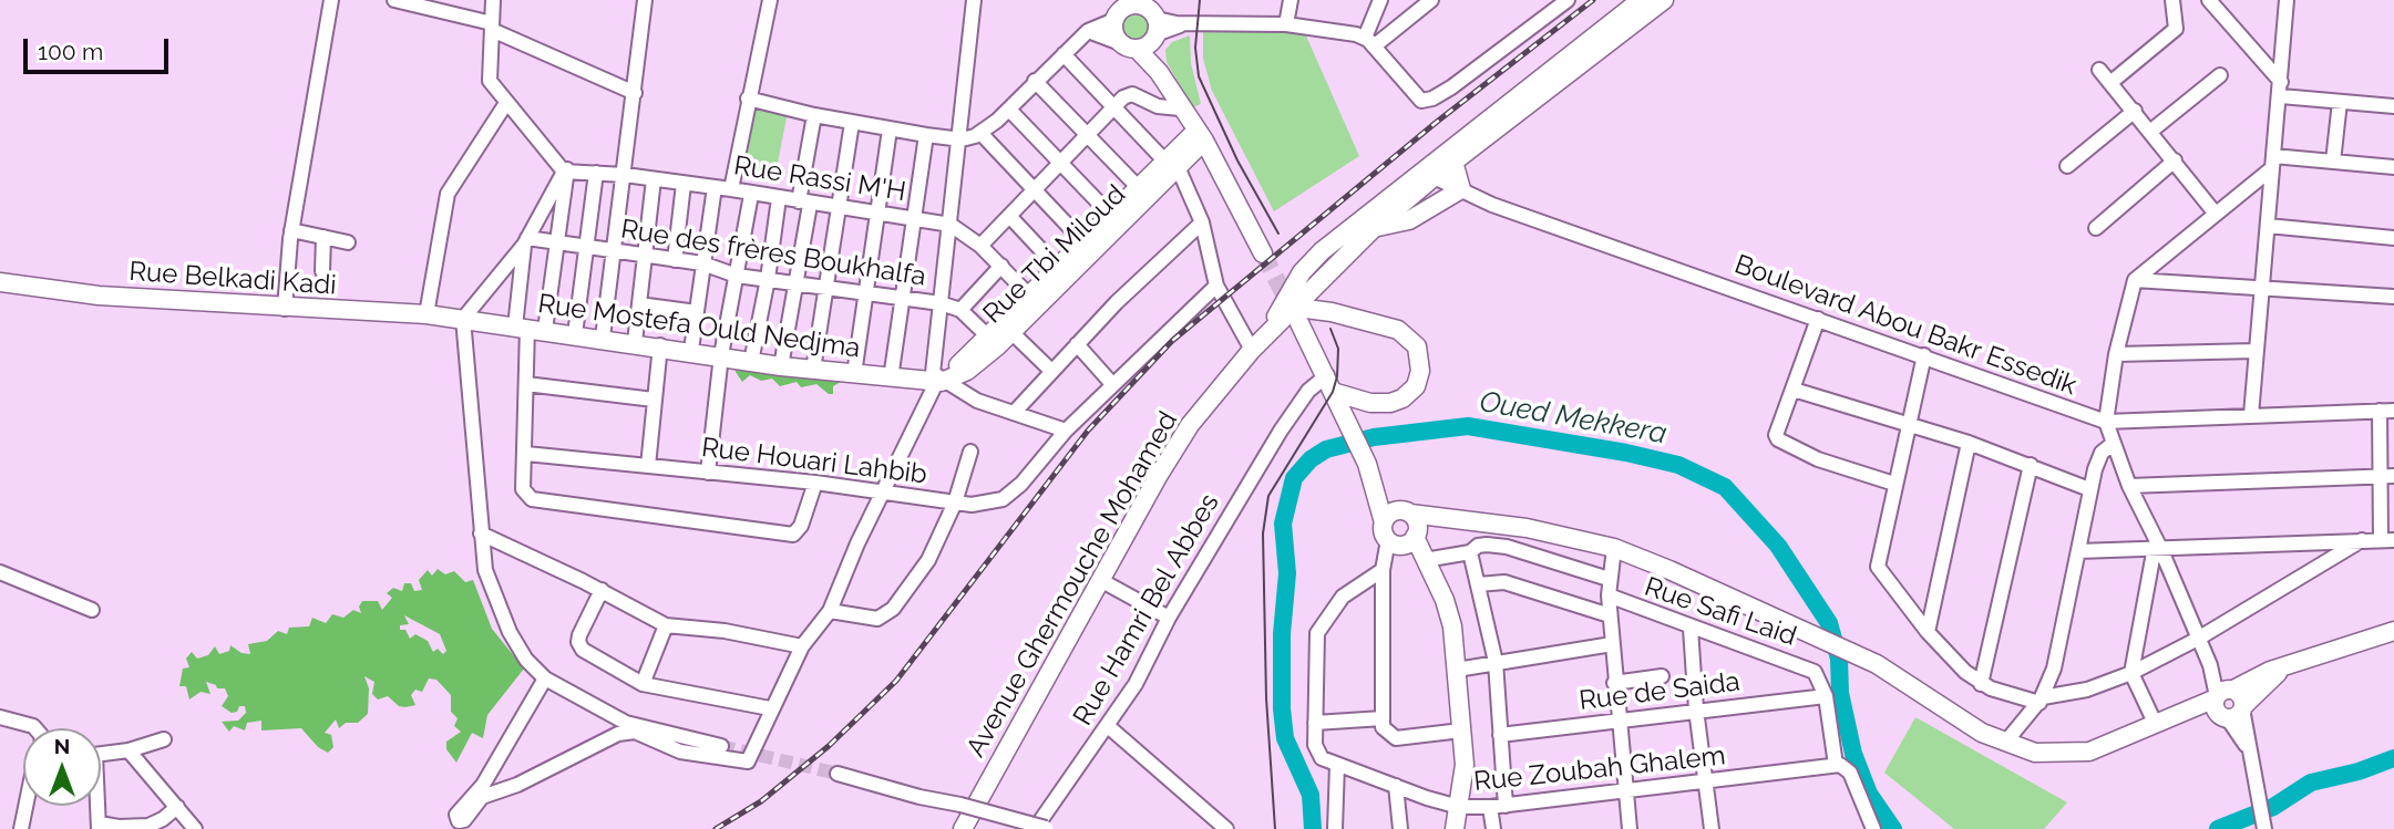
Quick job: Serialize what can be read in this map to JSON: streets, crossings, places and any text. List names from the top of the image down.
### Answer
{
  "streets": {
    "main road": [
      "Rue Tbi Miloud",
      "Rue Belkadi Kadi",
      "Rue Mostefa Ould Nedjma",
      "Avenue Ghermouche Mohamed"
    ],
    "street": [
      "Rue Rassi M'H",
      "Rue des frères Boukhalfa",
      "Boulevard Abou Bakr Essedik",
      "Rue Houari Lahbib",
      "Rue Hamri Bel Abbes",
      "Rue Safi Laid",
      "Rue de Saida",
      "Rue Zoubah Ghalem"
    ]
  },
  "crossings": [
    ["Rue Rassi M'H", "Rue Tbi Miloud"],
    ["Rue des frères Boukhalfa", "Rue Tbi Miloud"],
    ["Rue Tbi Miloud", "Rue Mostefa Ould Nedjma"],
    ["Rue Belkadi Kadi", "Rue Mostefa Ould Nedjma"],
    ["Rue Safi Laid", "Rue de Saida"],
    ["Rue Safi Laid", "Rue Zoubah Ghalem"]
  ],
  "water": ["Oued Mekkera"],
  "scale_bar": "100 m",
  "north": "top"
}
